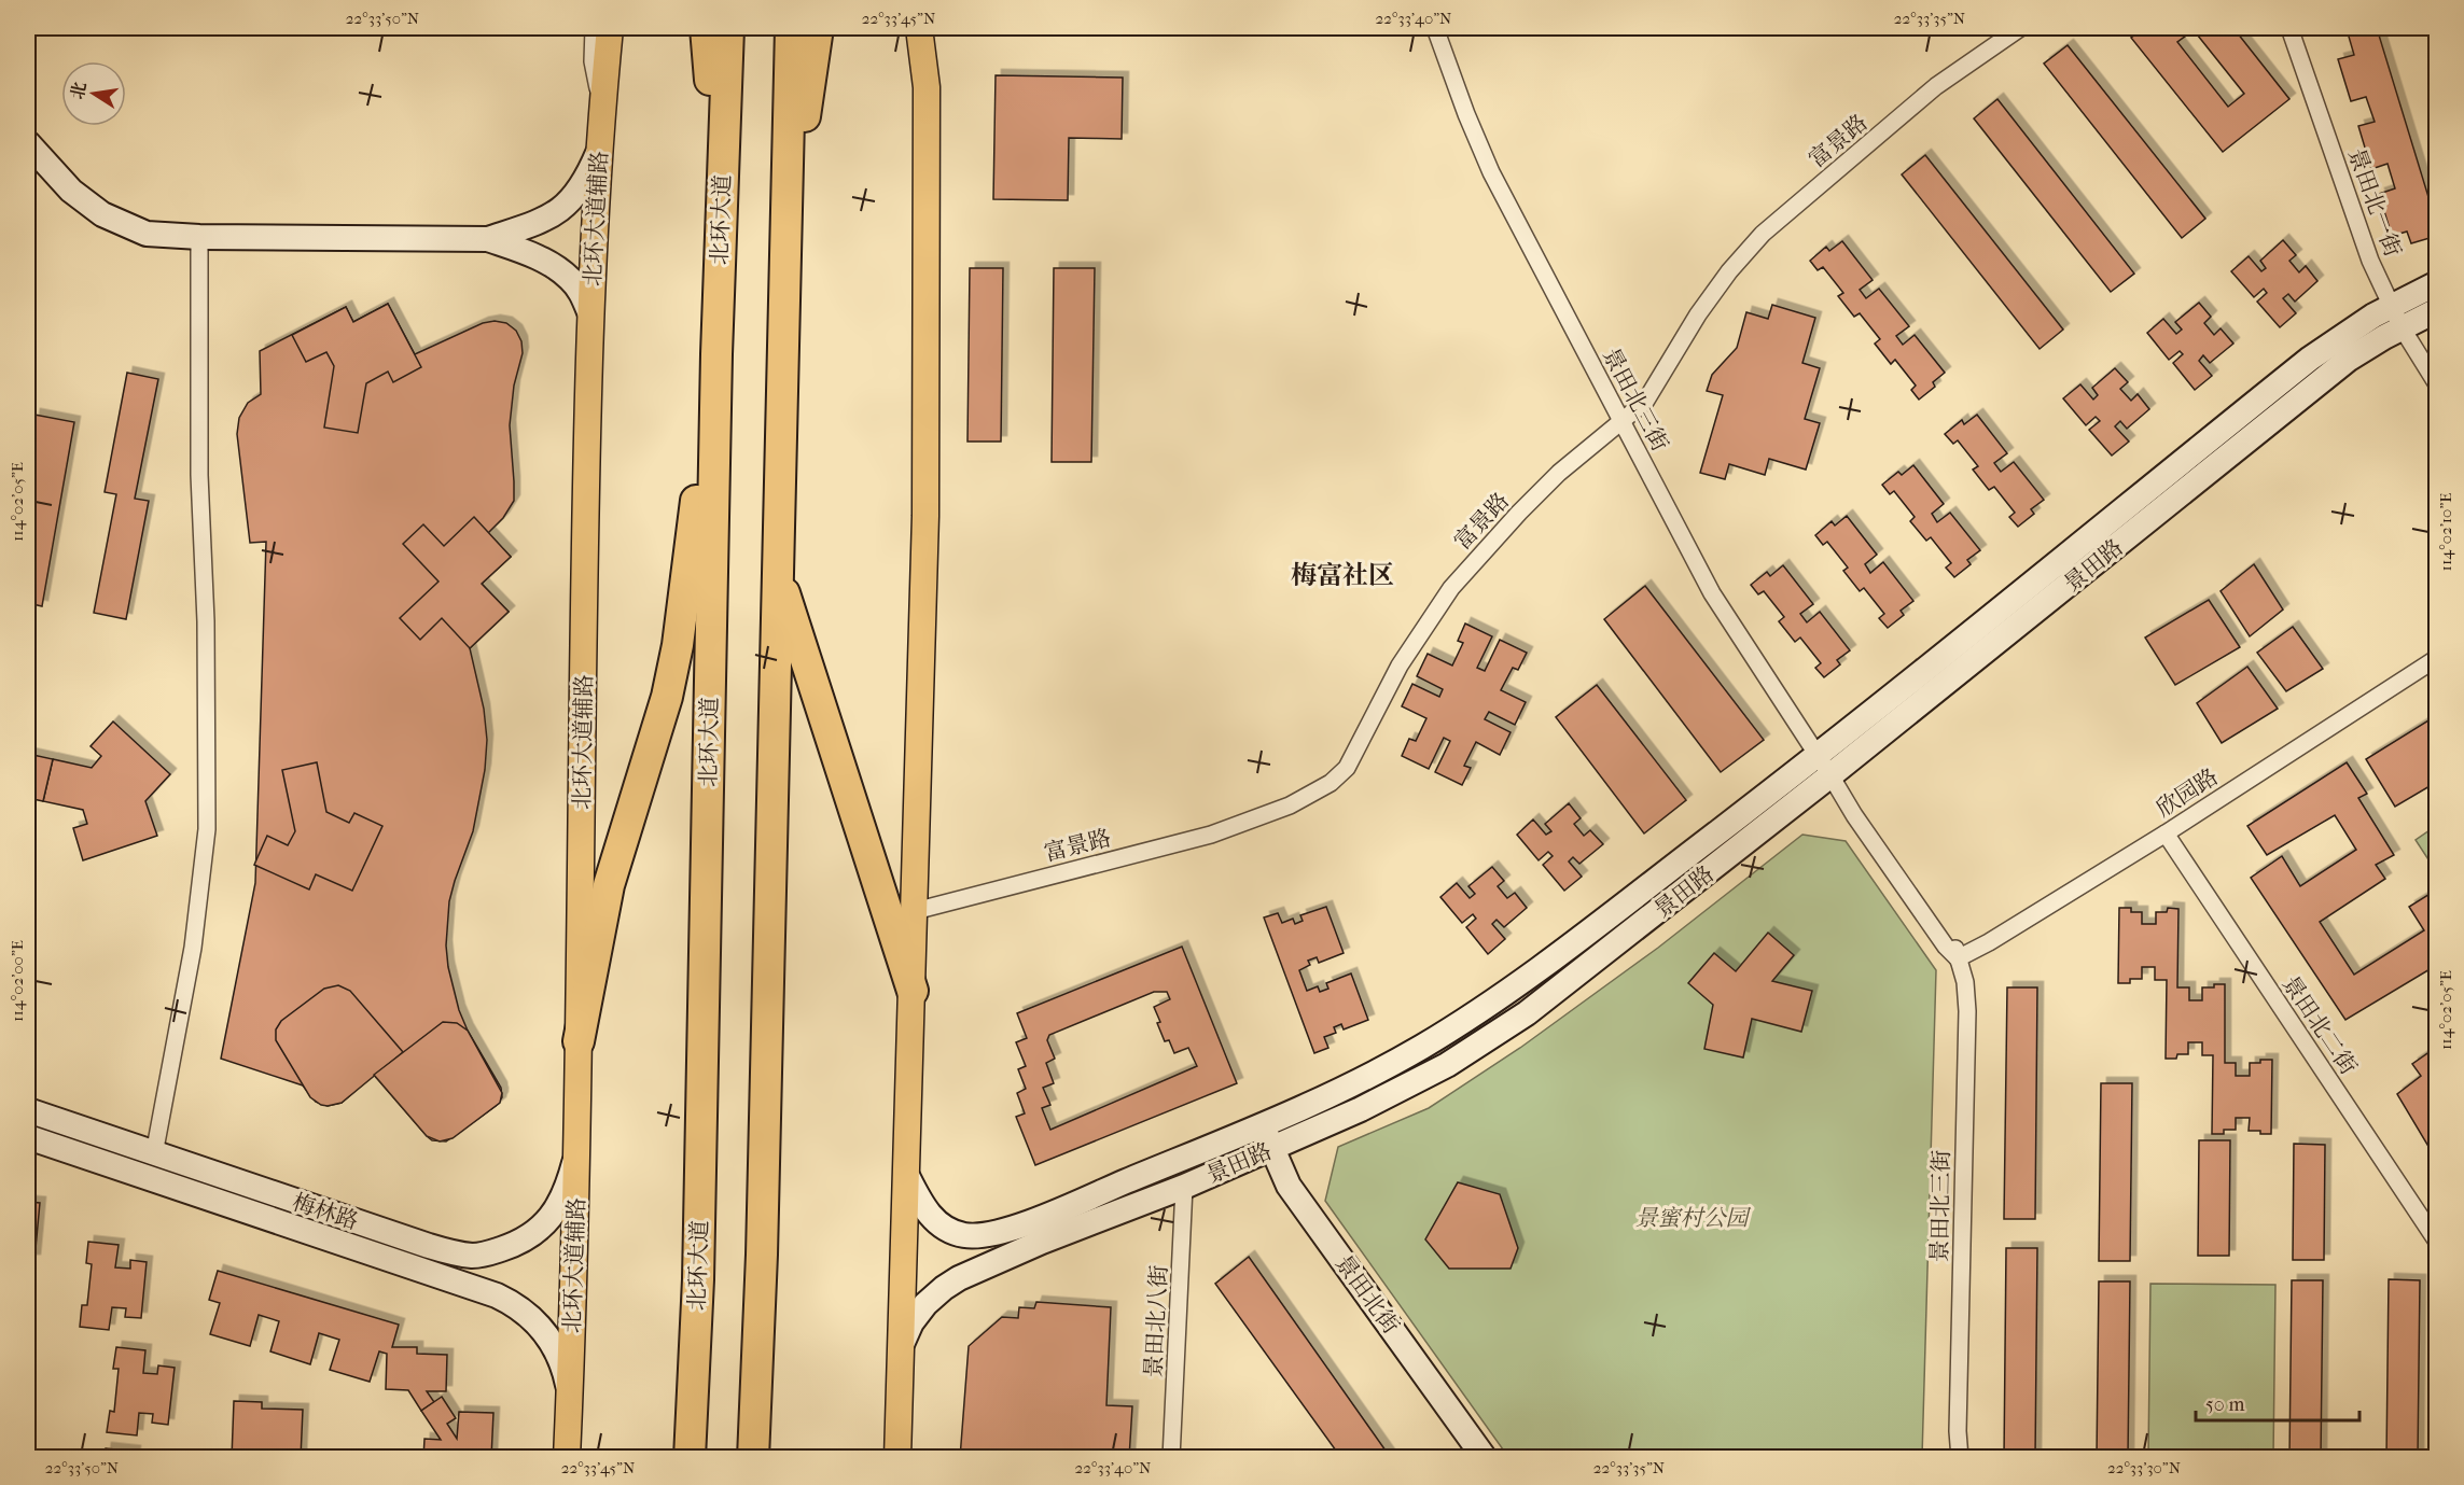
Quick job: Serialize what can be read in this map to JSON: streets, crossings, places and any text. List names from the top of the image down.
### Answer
{
  "streets": {
    "highway": ["北环大道"],
    "main road": [
      "北环大道辅路",
      "景田路",
      "梅林路",
      "景田北街"
    ],
    "street": [
      "富景路",
      "景田北一街",
      "景田北三街",
      "欣园路",
      "景田北二街",
      "景田北八街"
    ]
  },
  "crossings": [
    ["富景路", "景田北三街"],
    ["景田北一街", "景田路"],
    ["北环大道辅路", "梅林路"],
    ["景田北三街", "景田路"],
    ["景田北三街", "欣园路"],
    ["景田路", "景田北街"],
    ["景田路", "景田北八街"],
    ["欣园路", "景田北二街"]
  ],
  "districts": ["梅富社区"],
  "parks": ["景蜜村公园"],
  "scale_bar": "50 m",
  "north": "left",
  "coordinates": [
    "22°33'50\"N",
    "22°33'45\"N",
    "22°33'40\"N",
    "22°33'35\"N",
    "114°02'05\"E",
    "114°02'10\"E",
    "114°02'00\"E",
    "22°33'30\"N"
  ]
}
